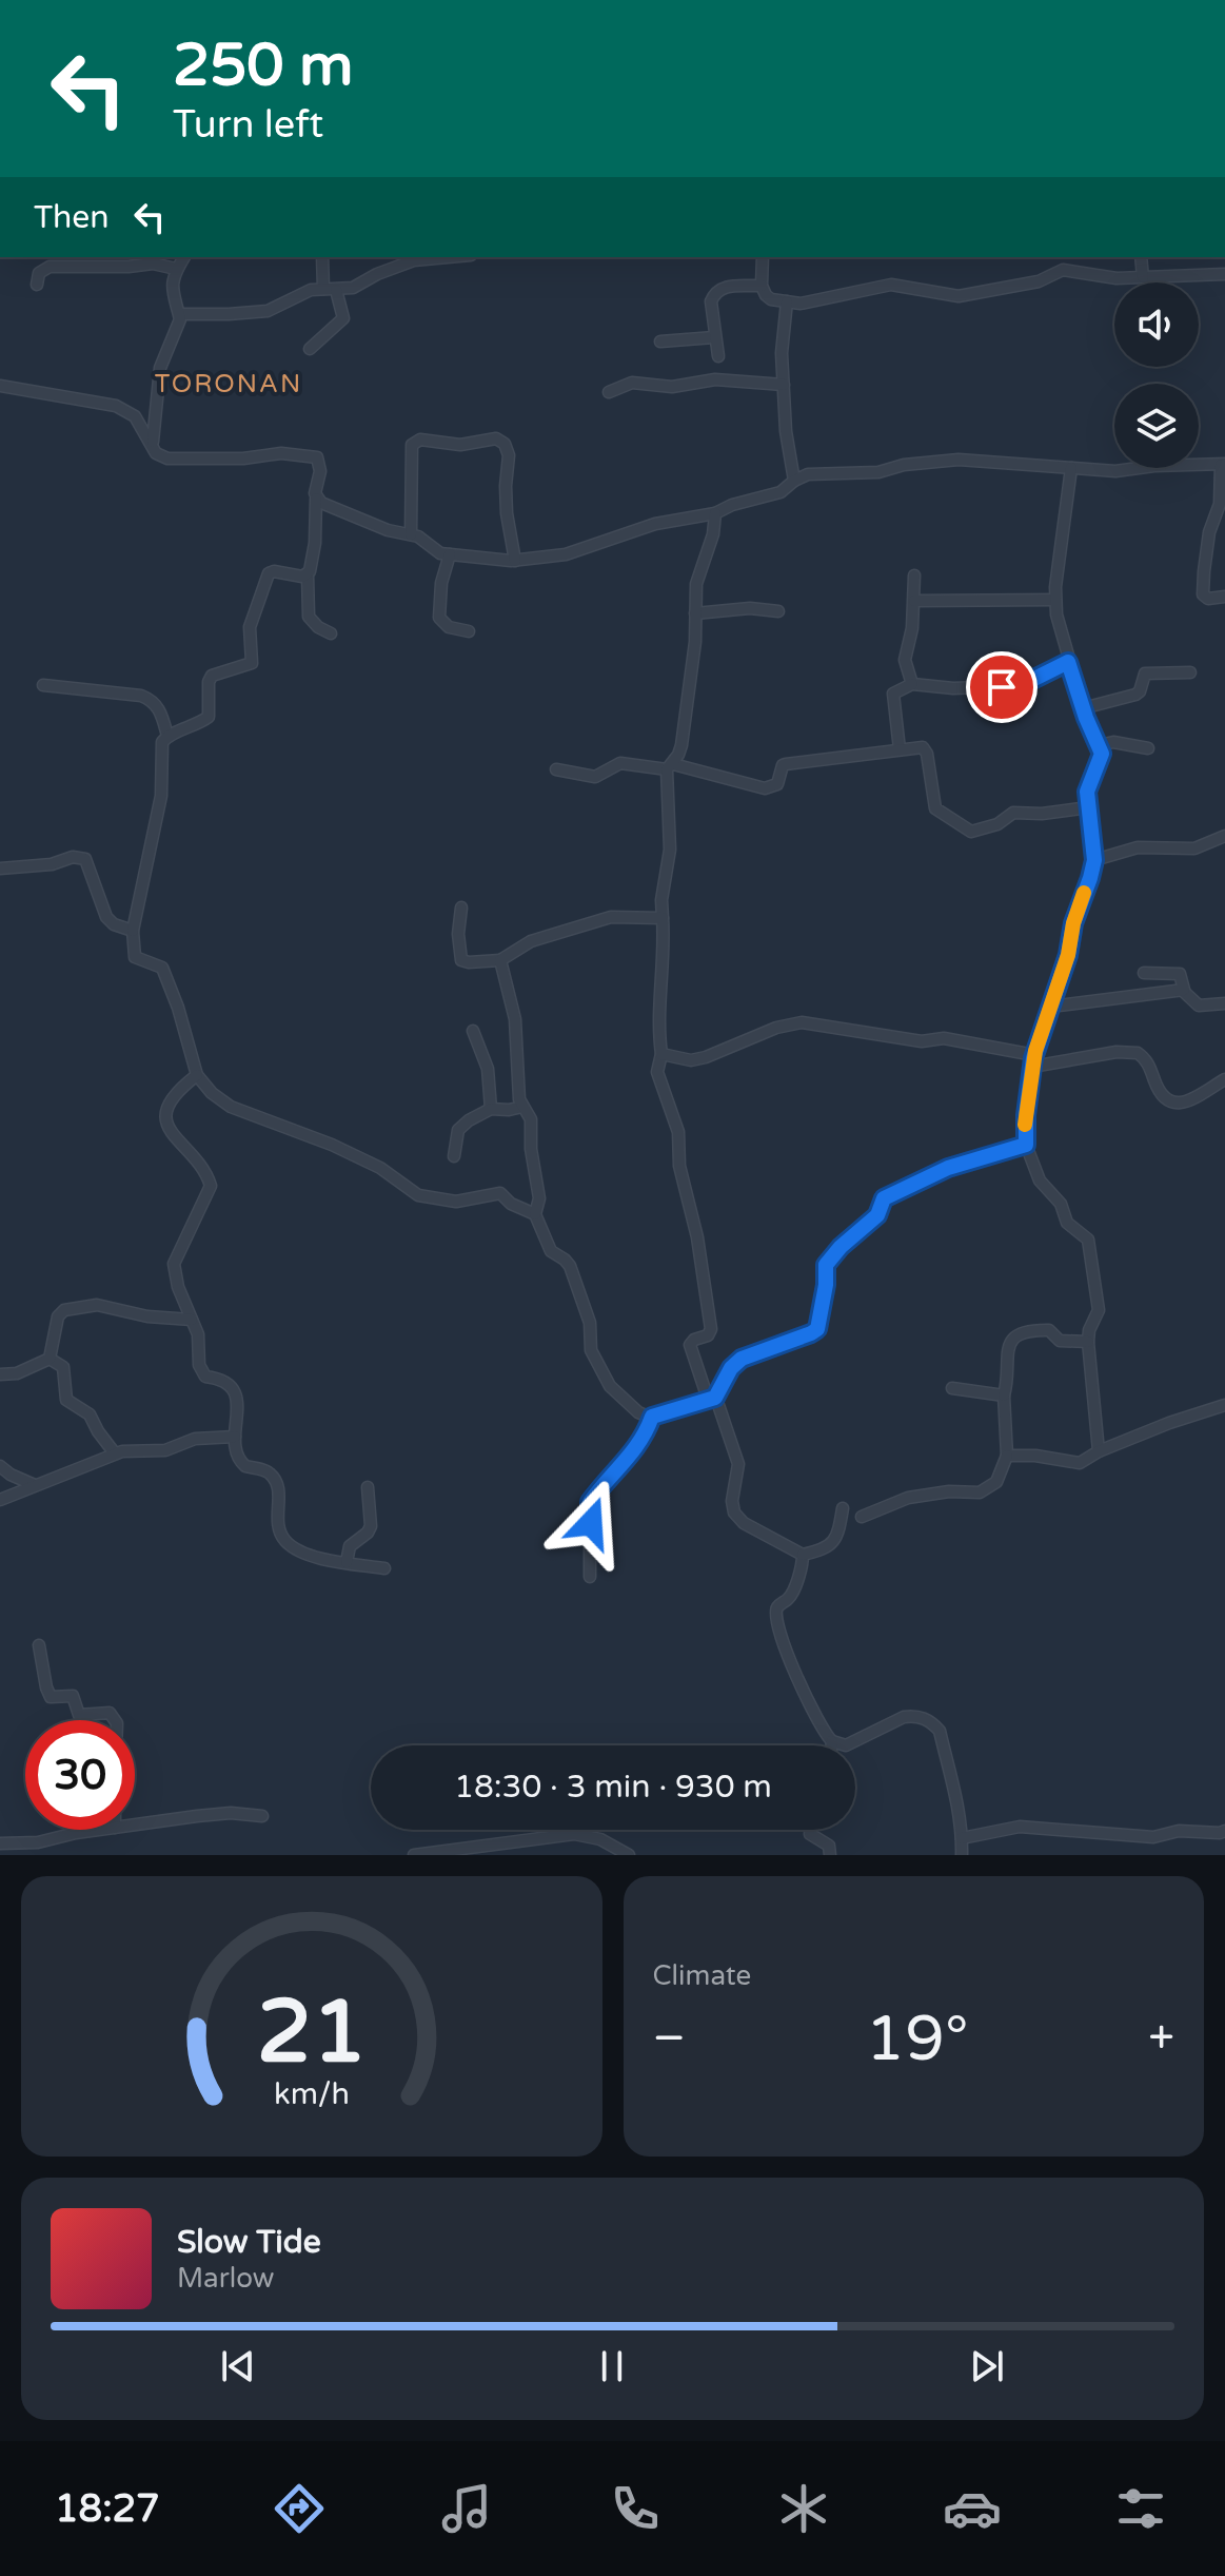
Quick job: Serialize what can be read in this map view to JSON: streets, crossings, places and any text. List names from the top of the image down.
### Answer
{
  "districts": ["TORONAN"],
  "page": {
    "turn": ["250 m", "Turn left"],
    "then": "Then",
    "limit": "30",
    "trip": "18:30 · 3 min · 930 m",
    "tile": "Climate",
    "heat": ["−", "19°", "+"],
    "song": ["Slow Tide", "Marlow"],
    "tabs": "18:27",
    "gauge": ["21", "km/h"]
  }
}
